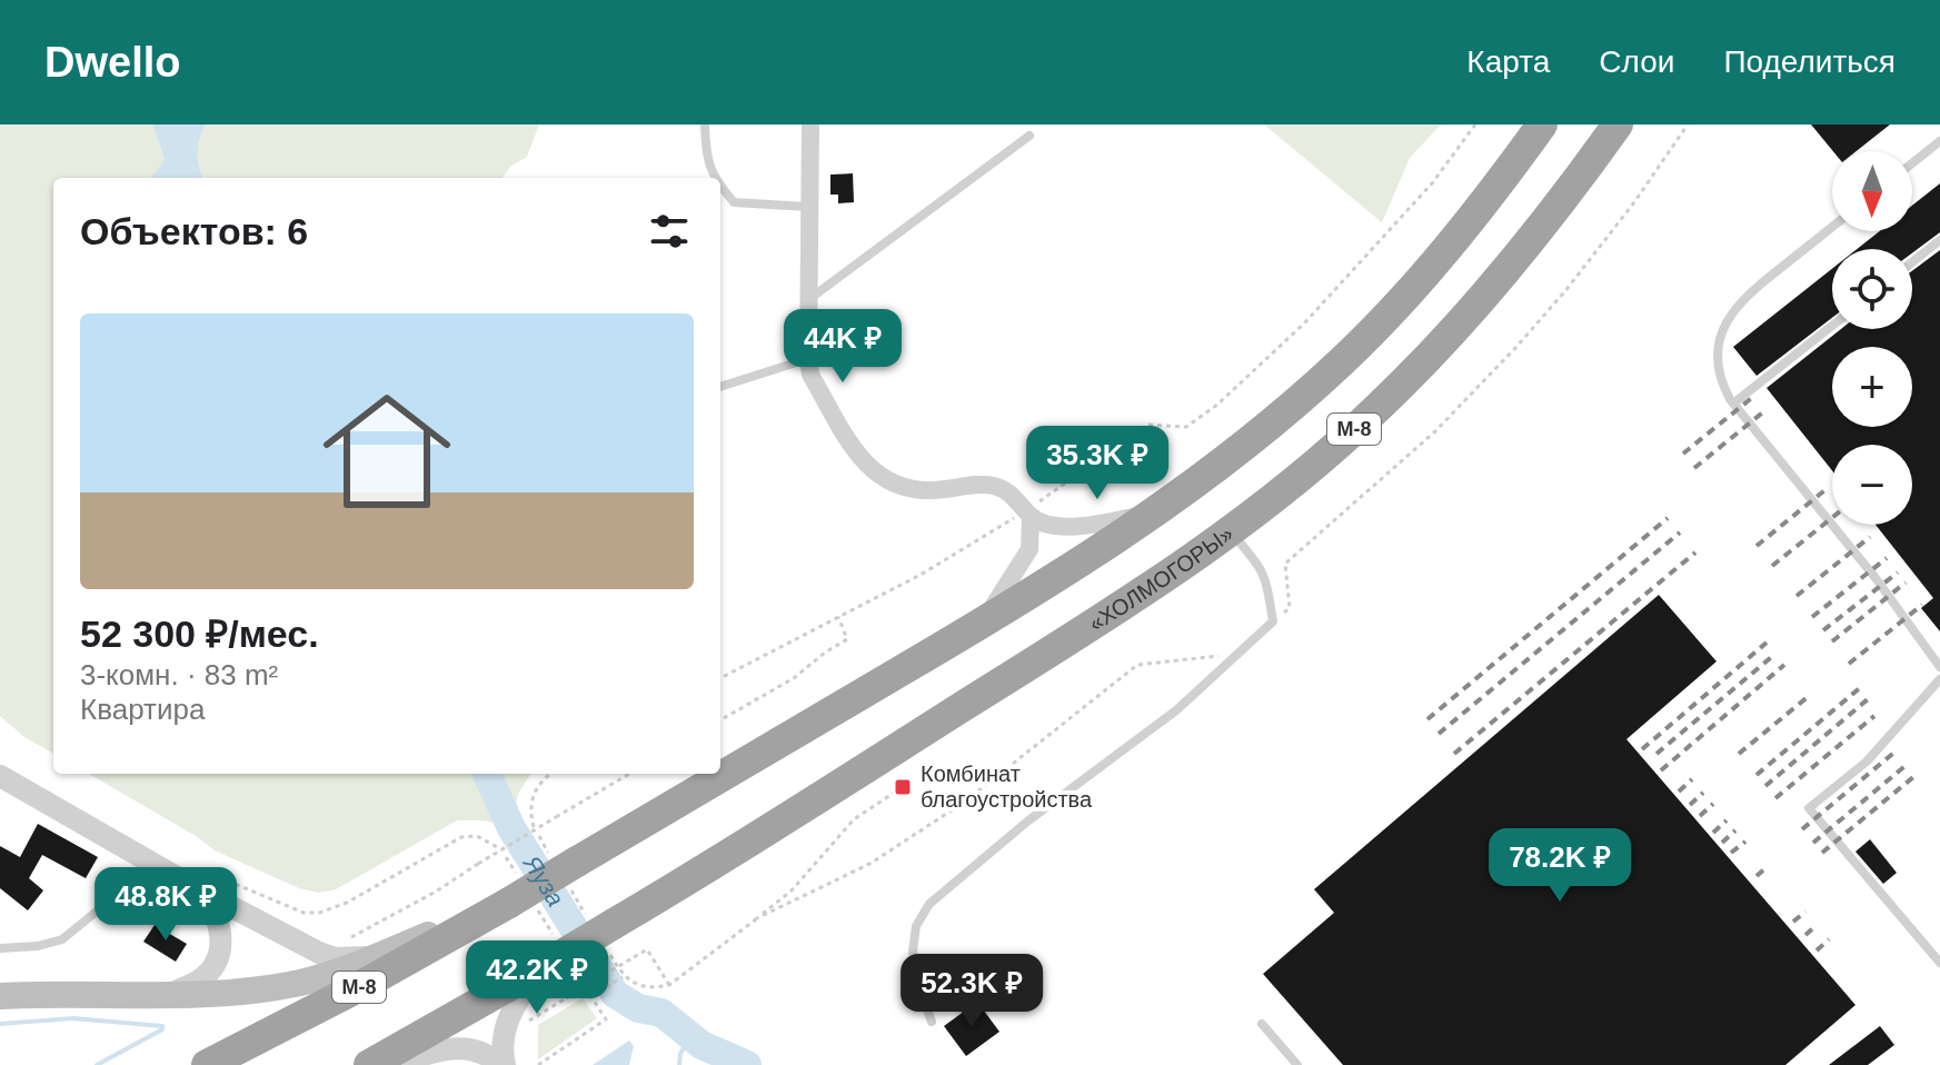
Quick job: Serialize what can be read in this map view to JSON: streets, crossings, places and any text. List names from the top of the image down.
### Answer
{
  "streets": {
    "highway": ["М-8", "«ХОЛМОГОРЫ»"]
  },
  "crossings": [
    ["М-8", "«ХОЛМОГОРЫ»"]
  ],
  "water": ["Яуза"],
  "places": {
    "transit": ["Комбинат благоустройства"]
  },
  "north": "bottom",
  "page": {
    "header": "Dwello",
    "nav": ["Карта", "Слои", "Поделиться"],
    "map_buttons": ["+", "−"],
    "heading": "Объектов: 6",
    "list": [
      {
        "name": "52 300 ₽/мес.",
        "note": "3-комн. · 83 m² · Квартира"
      }
    ],
    "price": [
      "44K ₽",
      "35.3K ₽",
      "78.2K ₽",
      "48.8K ₽",
      "42.2K ₽",
      "52.3K ₽"
    ]
  }
}
